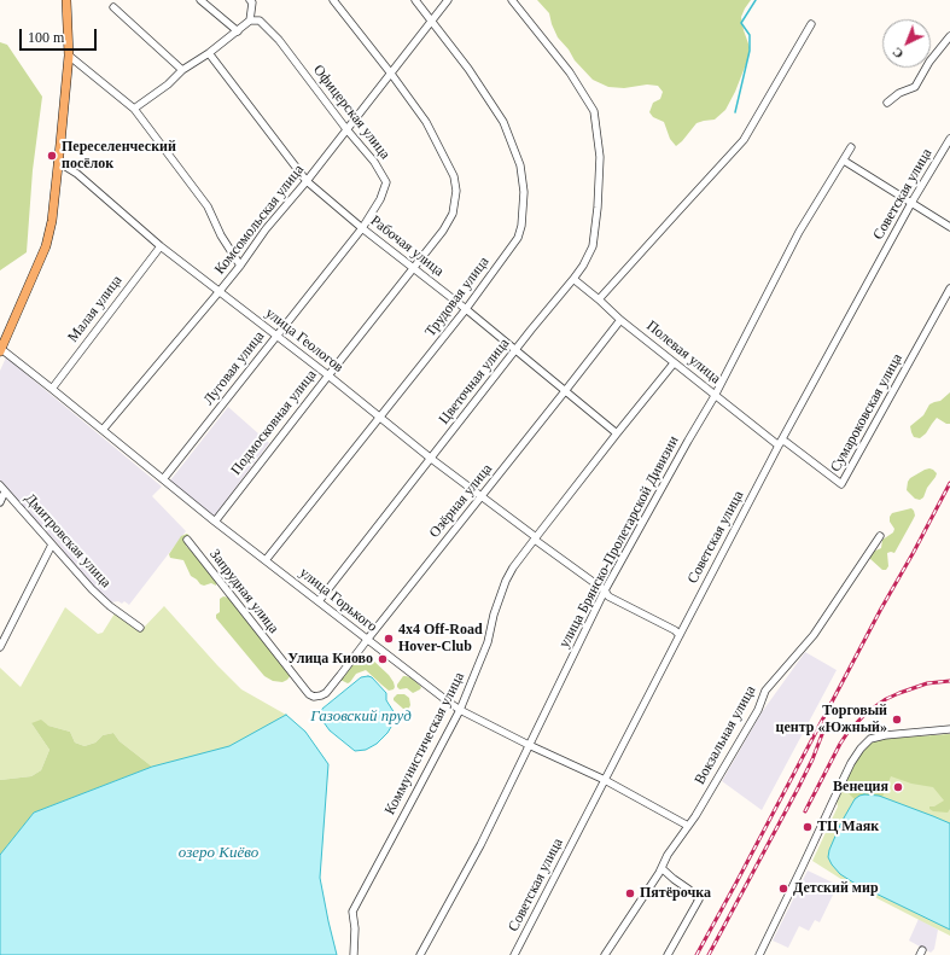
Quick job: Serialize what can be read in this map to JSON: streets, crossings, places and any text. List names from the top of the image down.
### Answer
{
  "streets": {
    "street": [
      "Офицерская улица",
      "Советская улица",
      "Комсомольская улица",
      "Рабочая улица",
      "Трудовая улица",
      "Малая улица",
      "улица Геологов",
      "Полевая улица",
      "Луговая улица",
      "Цветочная улица",
      "Сумароковская улица",
      "Подмосковная улица",
      "Озёрная улица",
      "Дмитровская улица",
      "улица Брянско-Пролетарской Дивизии",
      "Запрудная улица",
      "улица Горького",
      "Вокзальная улица",
      "Коммунистическая улица"
    ]
  },
  "crossings": [
    ["Офицерская улица", "Комсомольская улица"],
    ["Офицерская улица", "Рабочая улица"],
    ["Офицерская улица", "Луговая улица"],
    ["Советская улица", "улица Геологов"],
    ["Советская улица", "Полевая улица"],
    ["Советская улица", "Сумароковская улица"],
    ["Советская улица", "улица Горького"],
    ["Комсомольская улица", "Рабочая улица"],
    ["Комсомольская улица", "Трудовая улица"],
    ["Комсомольская улица", "улица Геологов"],
    ["Комсомольская улица", "Подмосковная улица"],
    ["Комсомольская улица", "улица Горького"],
    ["Рабочая улица", "Трудовая улица"],
    ["Рабочая улица", "Луговая улица"],
    ["Рабочая улица", "Цветочная улица"],
    ["Рабочая улица", "Подмосковная улица"],
    ["Рабочая улица", "Озёрная улица"],
    ["Рабочая улица", "Коммунистическая улица"],
    ["Трудовая улица", "улица Геологов"],
    ["Трудовая улица", "улица Горького"],
    ["Малая улица", "улица Геологов"],
    ["Малая улица", "улица Горького"],
    ["улица Геологов", "Луговая улица"],
    ["улица Геологов", "Цветочная улица"],
    ["улица Геологов", "Подмосковная улица"],
    ["улица Геологов", "Озёрная улица"],
    ["улица Геологов", "улица Брянско-Пролетарской Дивизии"],
    ["улица Геологов", "Коммунистическая улица"],
    ["Полевая улица", "Цветочная улица"],
    ["Полевая улица", "Сумароковская улица"],
    ["Полевая улица", "Озёрная улица"],
    ["Полевая улица", "улица Брянско-Пролетарской Дивизии"],
    ["Полевая улица", "Коммунистическая улица"],
    ["Луговая улица", "улица Горького"],
    ["Цветочная улица", "улица Горького"],
    ["Подмосковная улица", "улица Горького"],
    ["Озёрная улица", "Запрудная улица"],
    ["Озёрная улица", "улица Горького"],
    ["улица Брянско-Пролетарской Дивизии", "улица Горького"],
    ["улица Горького", "Вокзальная улица"],
    ["улица Горького", "Коммунистическая улица"]
  ],
  "water": ["Газовский пруд", "озеро Киёво"],
  "places": [
    "Переселенческий посёлок",
    "4x4 Off-Road Hover-Club",
    "Улица Киово",
    "Торговый центр «Южный»",
    "Венеция",
    "ТЦ Маяк",
    "Детский мир",
    "Пятёрочка"
  ],
  "scale_bar": "100 m",
  "north": "bottom left"
}
